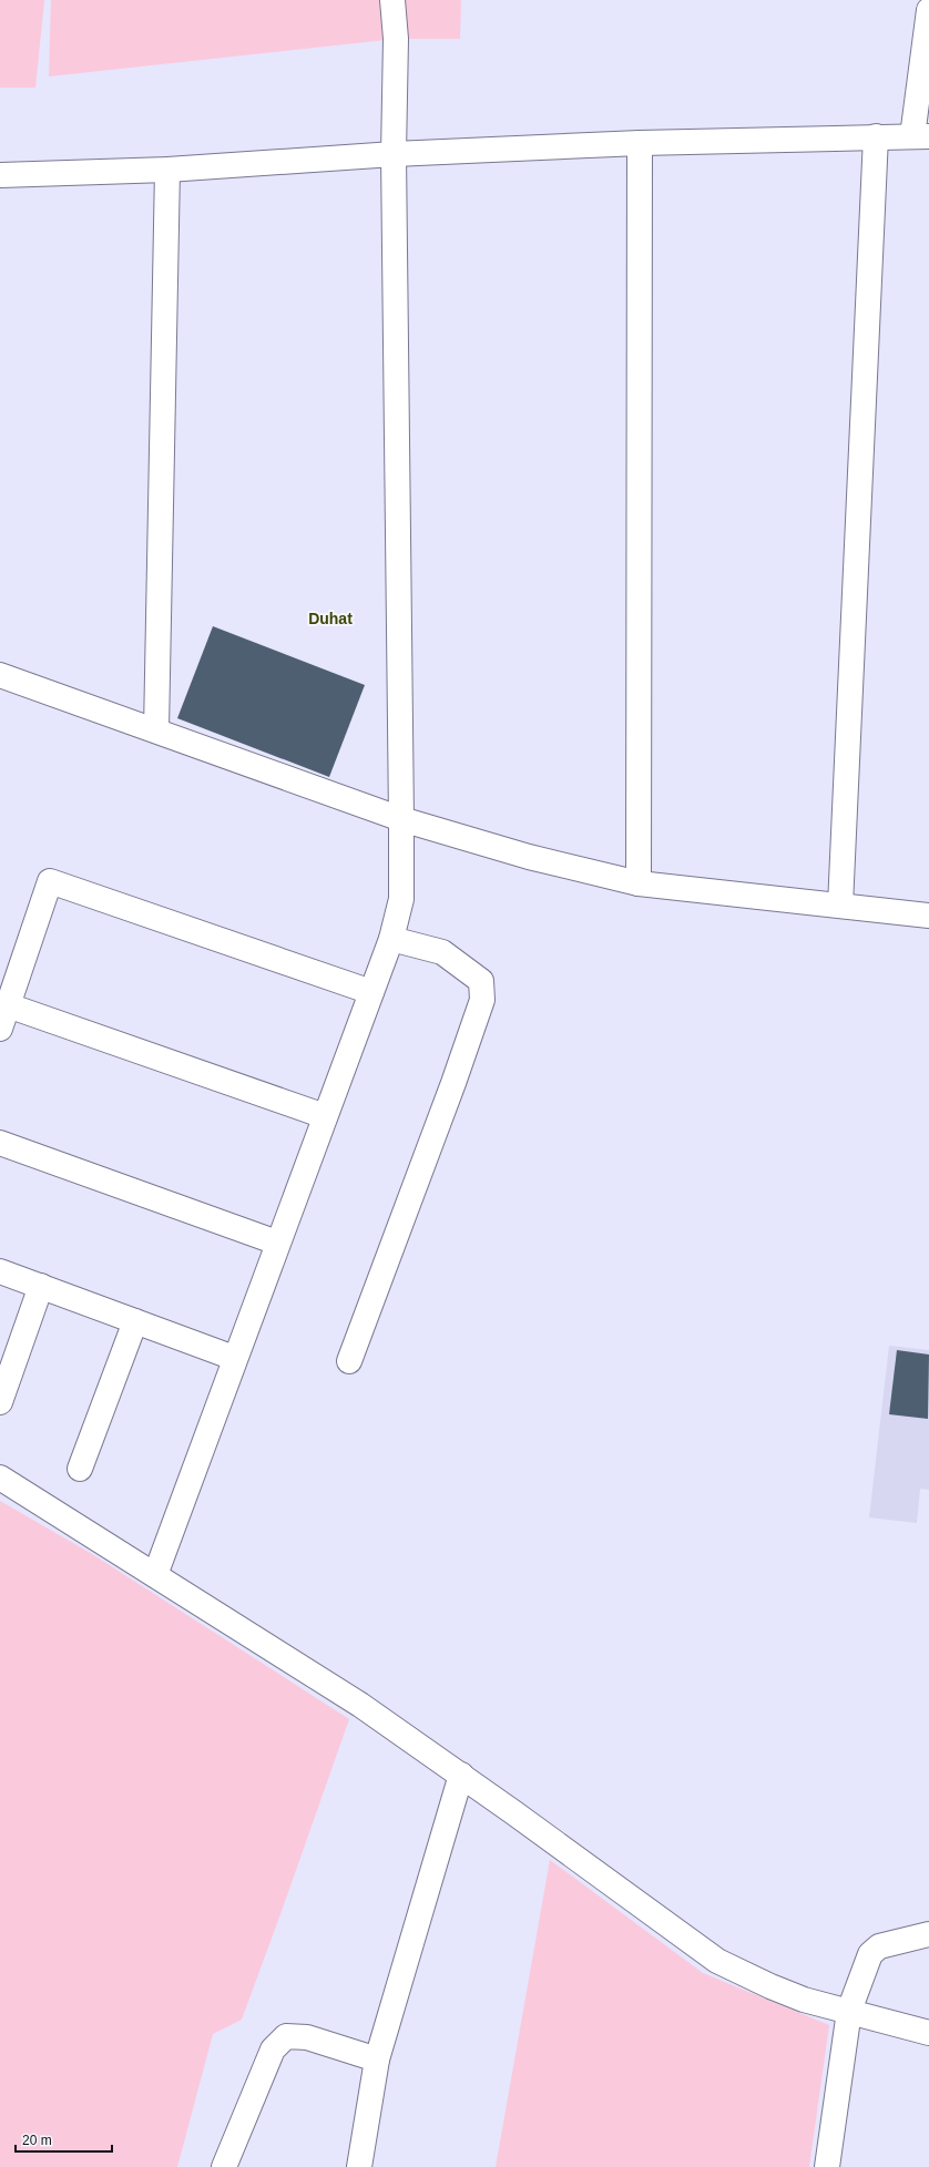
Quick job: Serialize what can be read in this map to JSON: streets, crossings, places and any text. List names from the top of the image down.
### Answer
{
  "districts": ["Duhat"],
  "scale_bar": "20 m"
}
